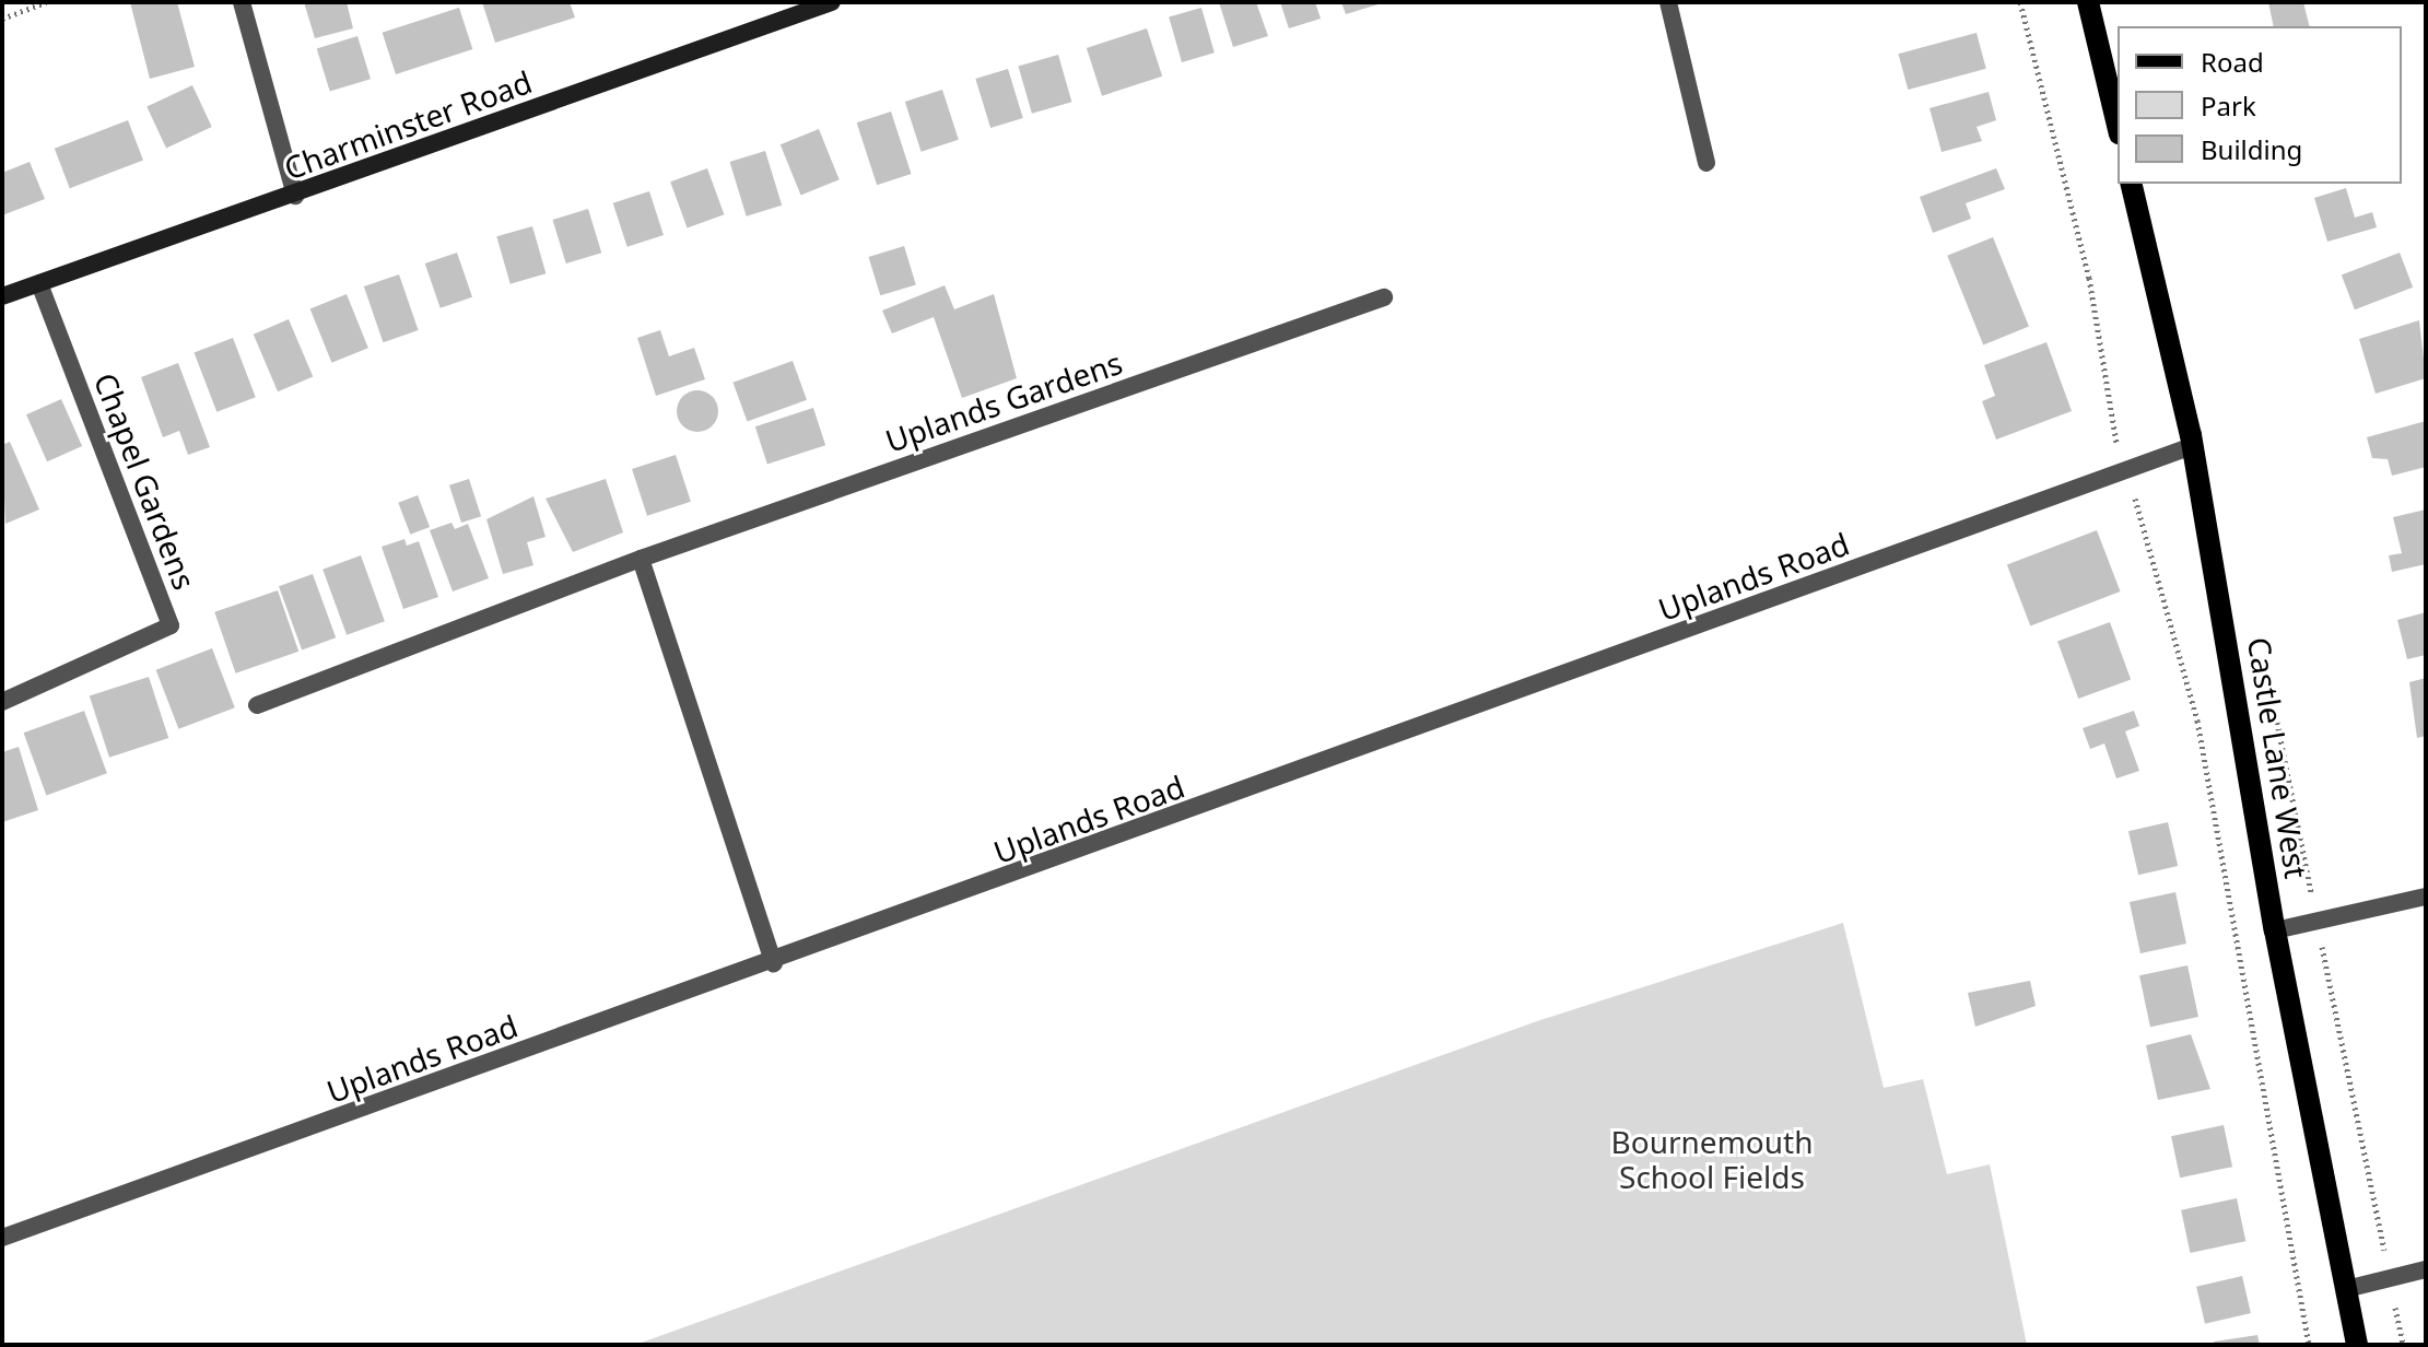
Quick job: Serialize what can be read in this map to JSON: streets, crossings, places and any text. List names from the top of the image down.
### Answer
{
  "streets": {
    "main road": ["Charminster Road", "Castle Lane West"],
    "street": ["Uplands Gardens", "Chapel Gardens", "Uplands Road"]
  },
  "crossings": [
    ["Charminster Road", "Chapel Gardens"],
    ["Uplands Road", "Castle Lane West"]
  ],
  "parks": ["Bournemouth School Fields"],
  "legend": ["Road", "Park", "Building"]
}
